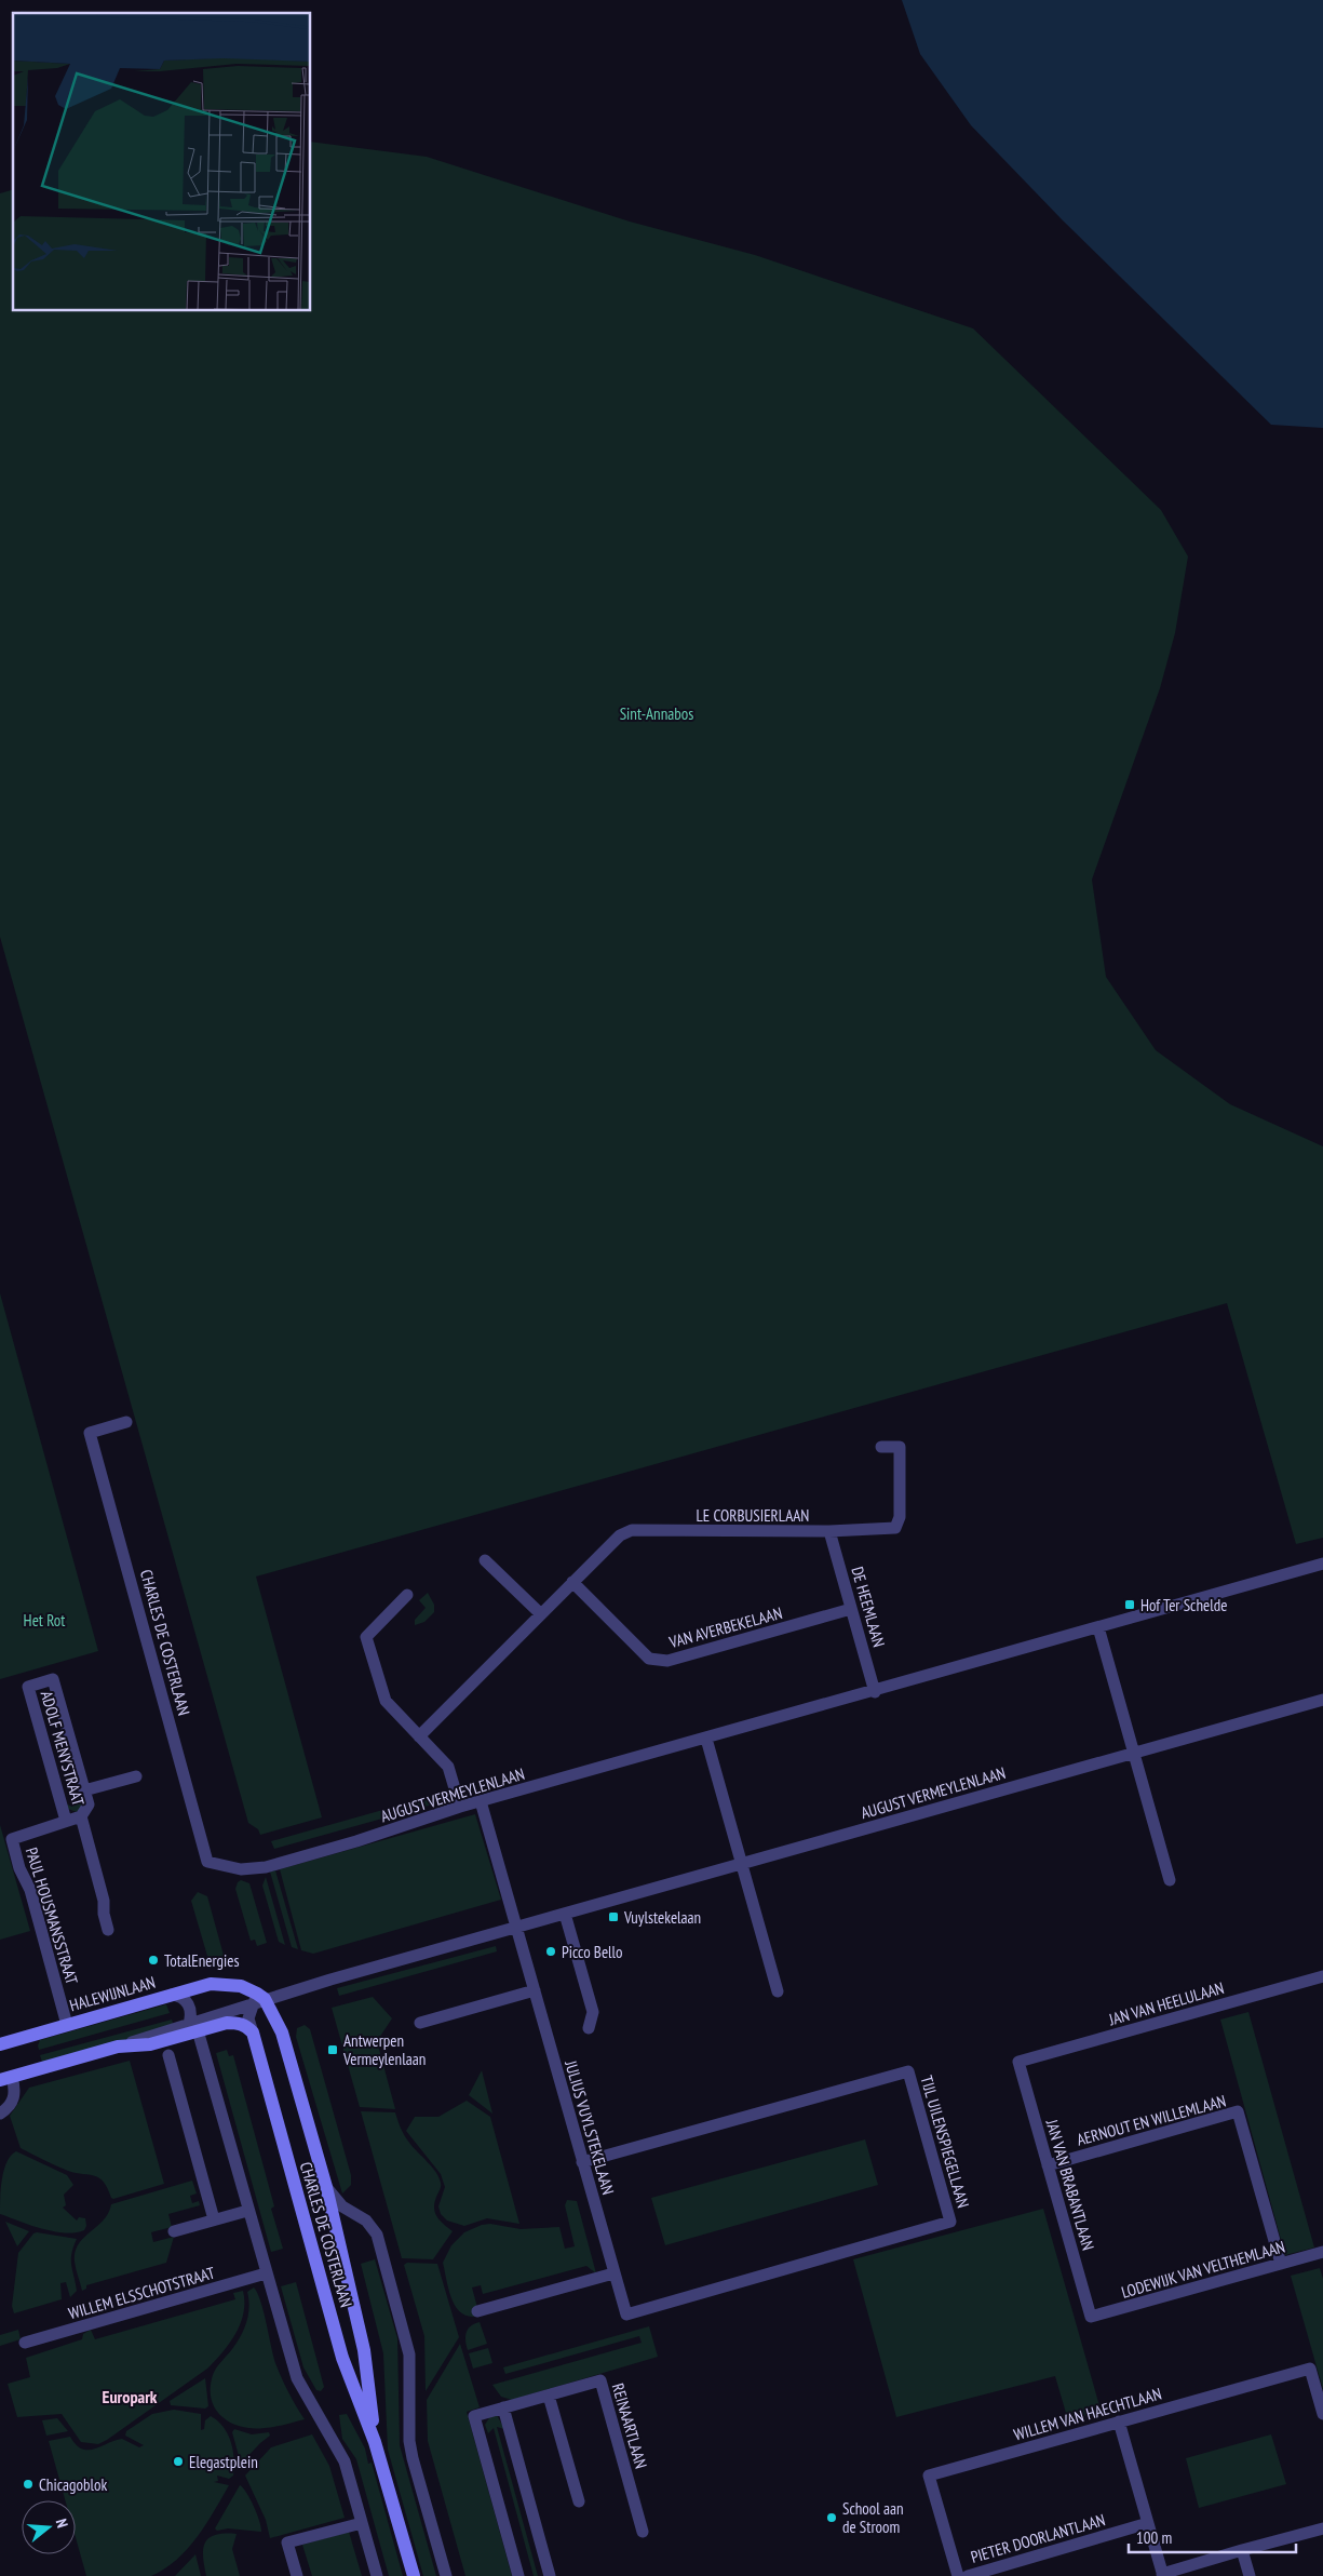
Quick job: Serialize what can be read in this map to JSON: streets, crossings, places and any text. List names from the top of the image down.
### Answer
{
  "streets": {
    "main road": ["CHARLES DE COSTERLAAN", "HALEWIJNLAAN"],
    "street": [
      "LE CORBUSIERLAAN",
      "DE HEEMLAAN",
      "VAN AVERBEKELAAN",
      "ADOLF MENYSTRAAT",
      "AUGUST VERMEYLENLAAN",
      "PAUL HOUSMANSSTRAAT",
      "JAN VAN HEELULAAN",
      "AERNOUT EN WILLEMLAAN",
      "JULIUS VUYLSTEKELAAN",
      "TIJL UILENSPIEGELLAAN",
      "JAN VAN BRABANTLAAN",
      "LODEWIJK VAN VELTHEMLAAN",
      "WILLEM ELSSCHOTSTRAAT",
      "WILLEM VAN HAECHTLAAN",
      "REINAARTLAAN",
      "PIETER DOORLANTLAAN"
    ]
  },
  "crossings": [
    ["LE CORBUSIERLAAN", "DE HEEMLAAN"],
    ["LE CORBUSIERLAAN", "VAN AVERBEKELAAN"],
    ["DE HEEMLAAN", "VAN AVERBEKELAAN"],
    ["DE HEEMLAAN", "AUGUST VERMEYLENLAAN"],
    ["CHARLES DE COSTERLAAN", "AUGUST VERMEYLENLAAN"],
    ["CHARLES DE COSTERLAAN", "HALEWIJNLAAN"],
    ["ADOLF MENYSTRAAT", "PAUL HOUSMANSSTRAAT"],
    ["AUGUST VERMEYLENLAAN", "HALEWIJNLAAN"],
    ["AUGUST VERMEYLENLAAN", "JULIUS VUYLSTEKELAAN"],
    ["PAUL HOUSMANSSTRAAT", "HALEWIJNLAAN"],
    ["JAN VAN HEELULAAN", "JAN VAN BRABANTLAAN"],
    ["AERNOUT EN WILLEMLAAN", "JAN VAN BRABANTLAAN"],
    ["AERNOUT EN WILLEMLAAN", "LODEWIJK VAN VELTHEMLAAN"],
    ["JULIUS VUYLSTEKELAAN", "TIJL UILENSPIEGELLAAN"],
    ["JAN VAN BRABANTLAAN", "LODEWIJK VAN VELTHEMLAAN"]
  ],
  "districts": ["Europark"],
  "parks": ["Sint-Annabos", "Het Rot"],
  "places": {
    "transit": ["Hof Ter Schelde", "Vuylstekelaan", "Antwerpen Vermeylenlaan"],
    "other": [
      "Picco Bello",
      "TotalEnergies",
      "Elegastplein",
      "Chicagoblok",
      "School aan de Stroom"
    ]
  },
  "scale_bar": "100 m",
  "north": "right"
}
